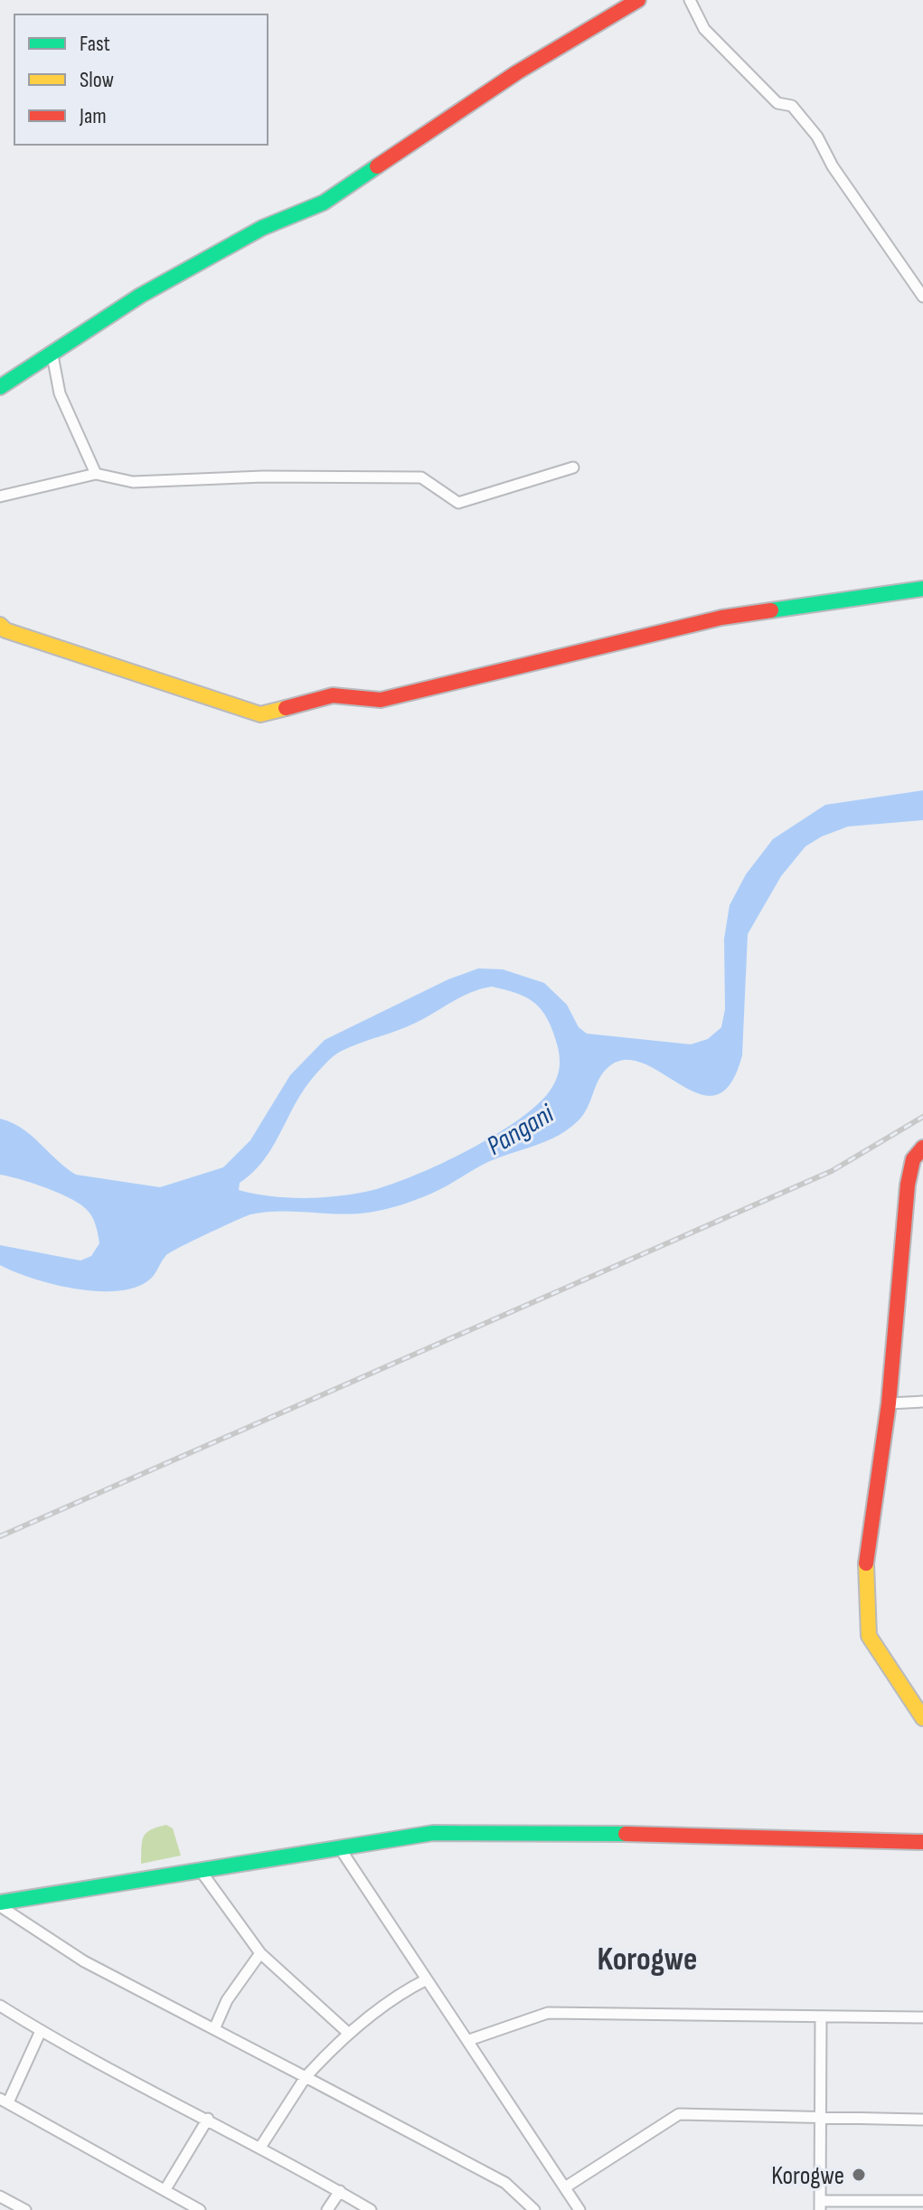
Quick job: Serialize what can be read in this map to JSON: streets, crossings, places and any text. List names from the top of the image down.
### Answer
{
  "districts": ["Korogwe"],
  "water": ["Pangani"],
  "places": ["Korogwe"],
  "legend": ["Fast", "Slow", "Jam"]
}
